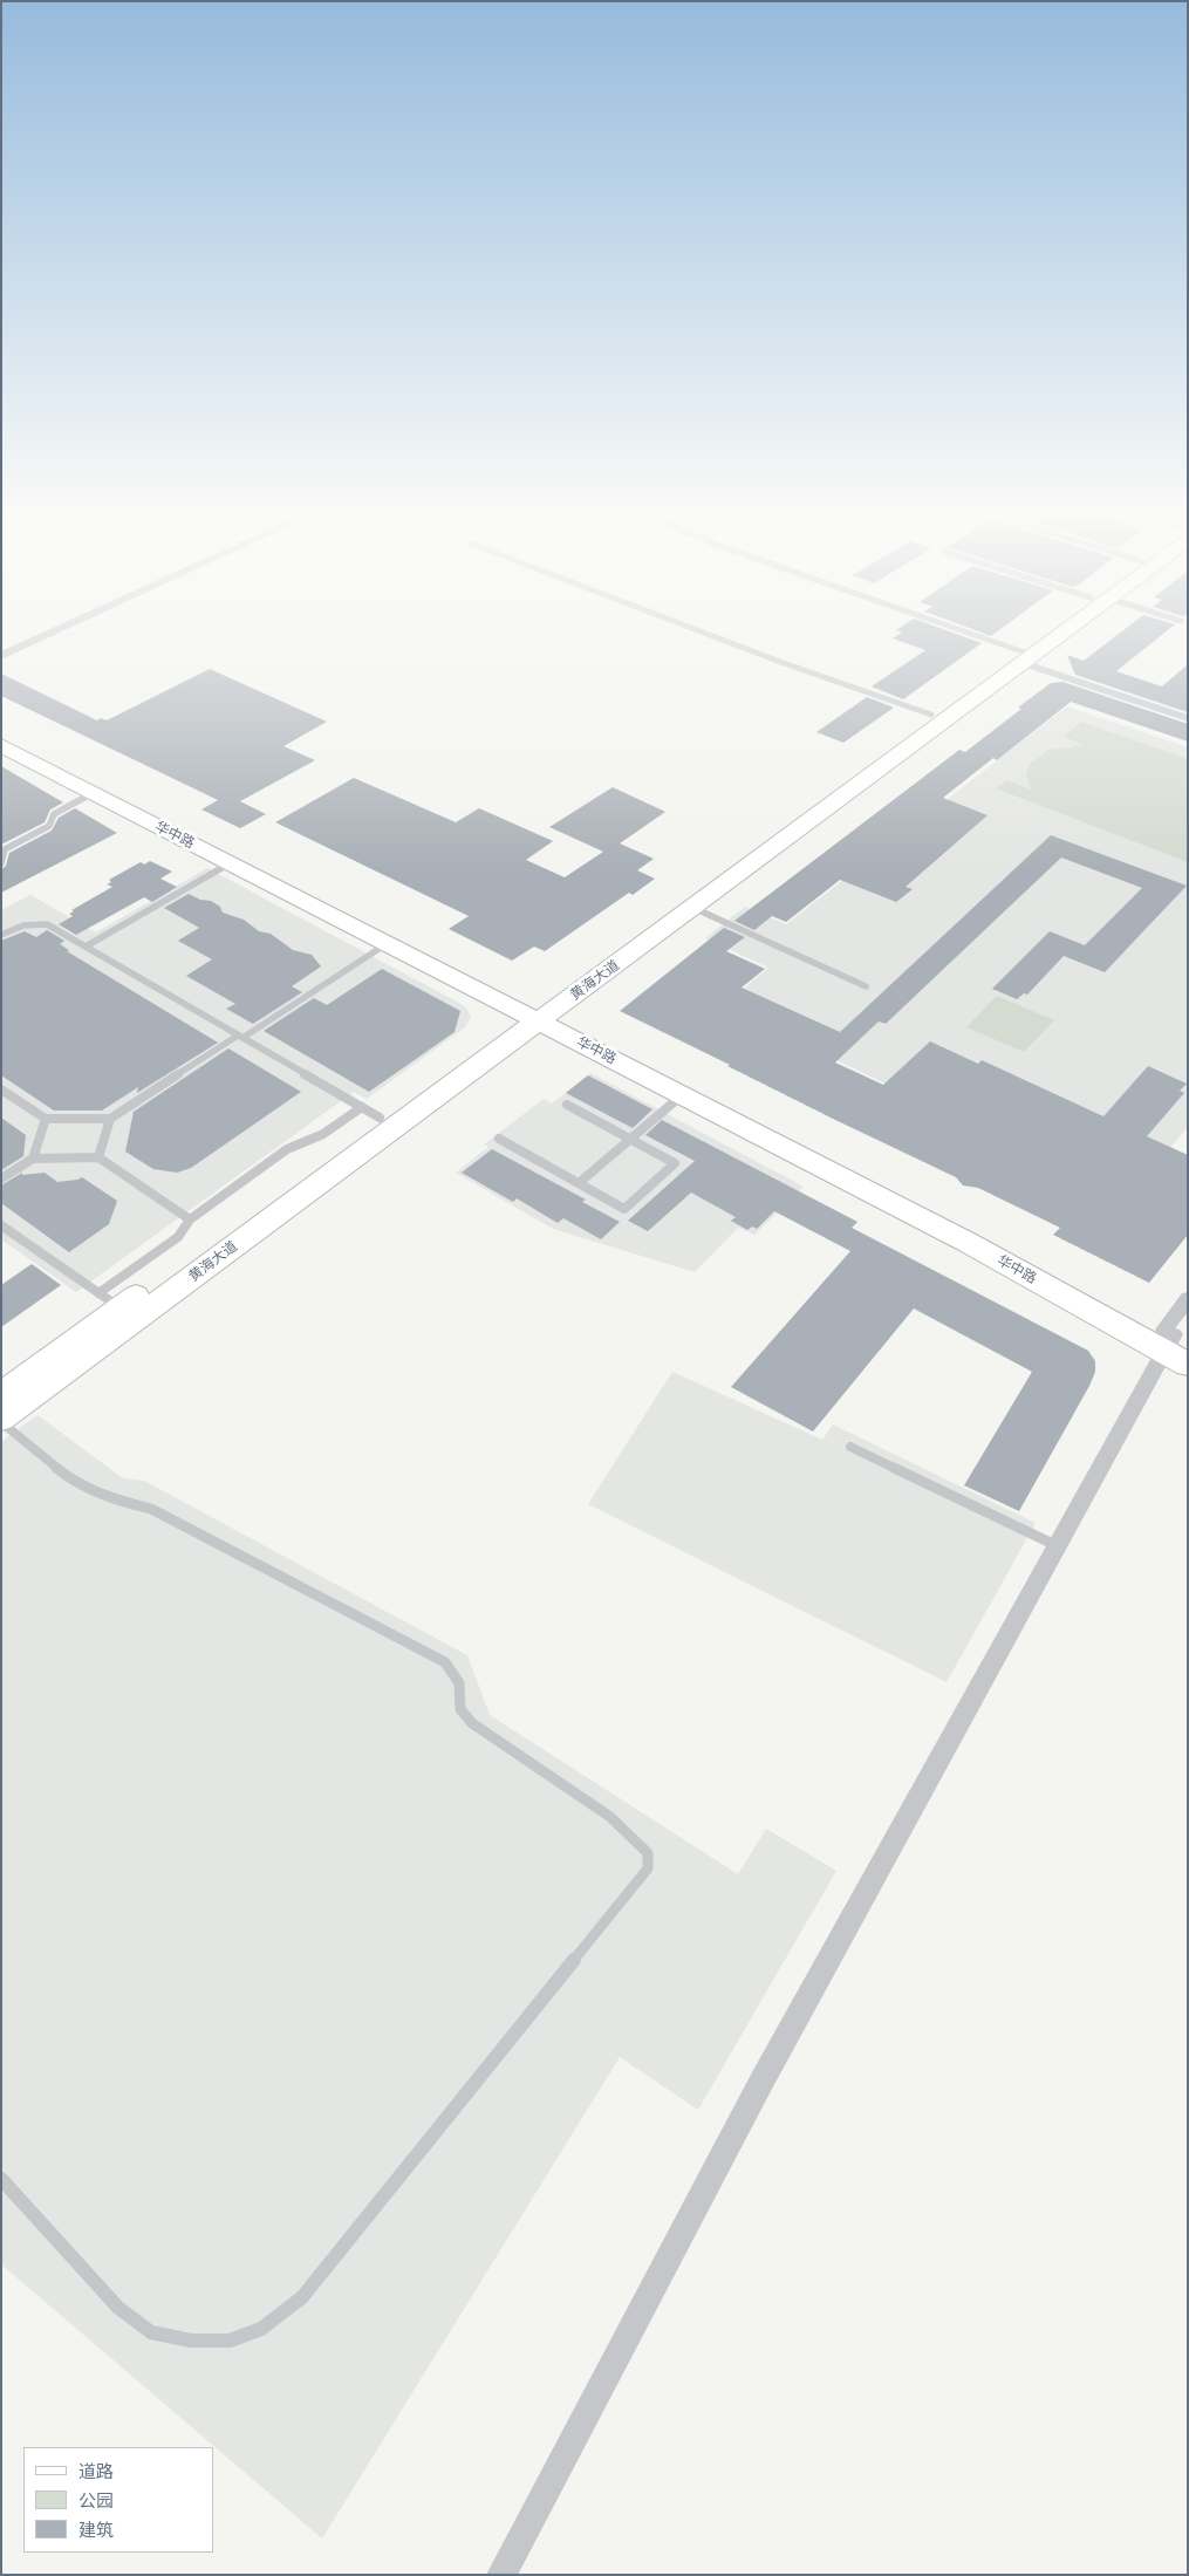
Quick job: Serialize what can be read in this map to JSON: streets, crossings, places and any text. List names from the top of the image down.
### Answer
{
  "streets": {
    "main road": ["华中路", "黄海大道"]
  },
  "crossings": [
    ["华中路", "黄海大道"]
  ],
  "legend": ["道路", "公园", "建筑"]
}
